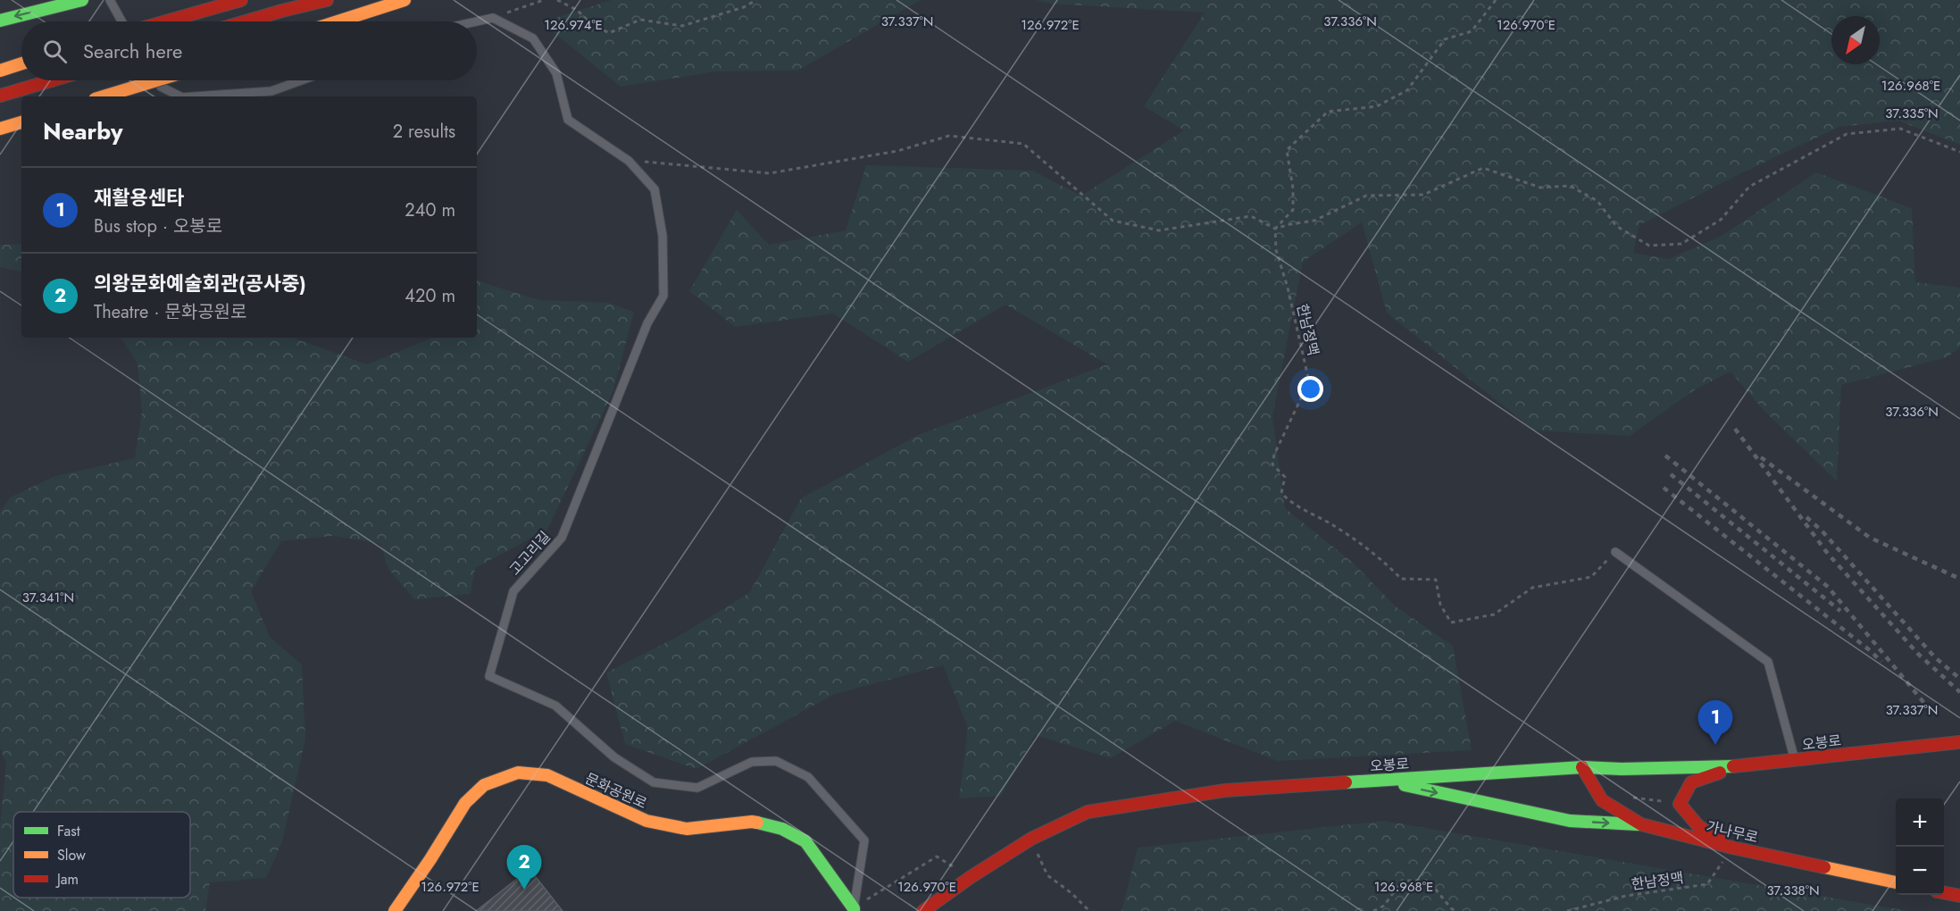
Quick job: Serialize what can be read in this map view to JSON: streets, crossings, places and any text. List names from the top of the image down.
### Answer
{
  "streets": {
    "main road": ["오봉로", "문화공원로", "가나무로"],
    "lane": ["고고리길"],
    "path": ["한남정맥"]
  },
  "crossings": [
    ["한남정맥", "가나무로"],
    ["고고리길", "문화공원로"],
    ["오봉로", "가나무로"]
  ],
  "legend": ["Fast", "Slow", "Jam"],
  "north": "bottom left",
  "page": {
    "search": "Search here",
    "heading": ["Nearby", "2 results"],
    "list": [
      {
        "mark": "1",
        "name": "재활용센타",
        "note": "Bus stop · 오봉로",
        "value": "240 m"
      },
      {
        "mark": "2",
        "name": "의왕문화예술회관(공사중)",
        "note": "Theatre · 문화공원로",
        "value": "420 m"
      }
    ],
    "pins": ["1", "2"],
    "map_buttons": ["+", "−"]
  },
  "coordinates": [
    "37.337°N",
    "37.336°N",
    "126.974°E",
    "126.972°E",
    "126.970°E",
    "126.968°E",
    "37.335°N",
    "37.341°N",
    "37.338°N"
  ]
}
